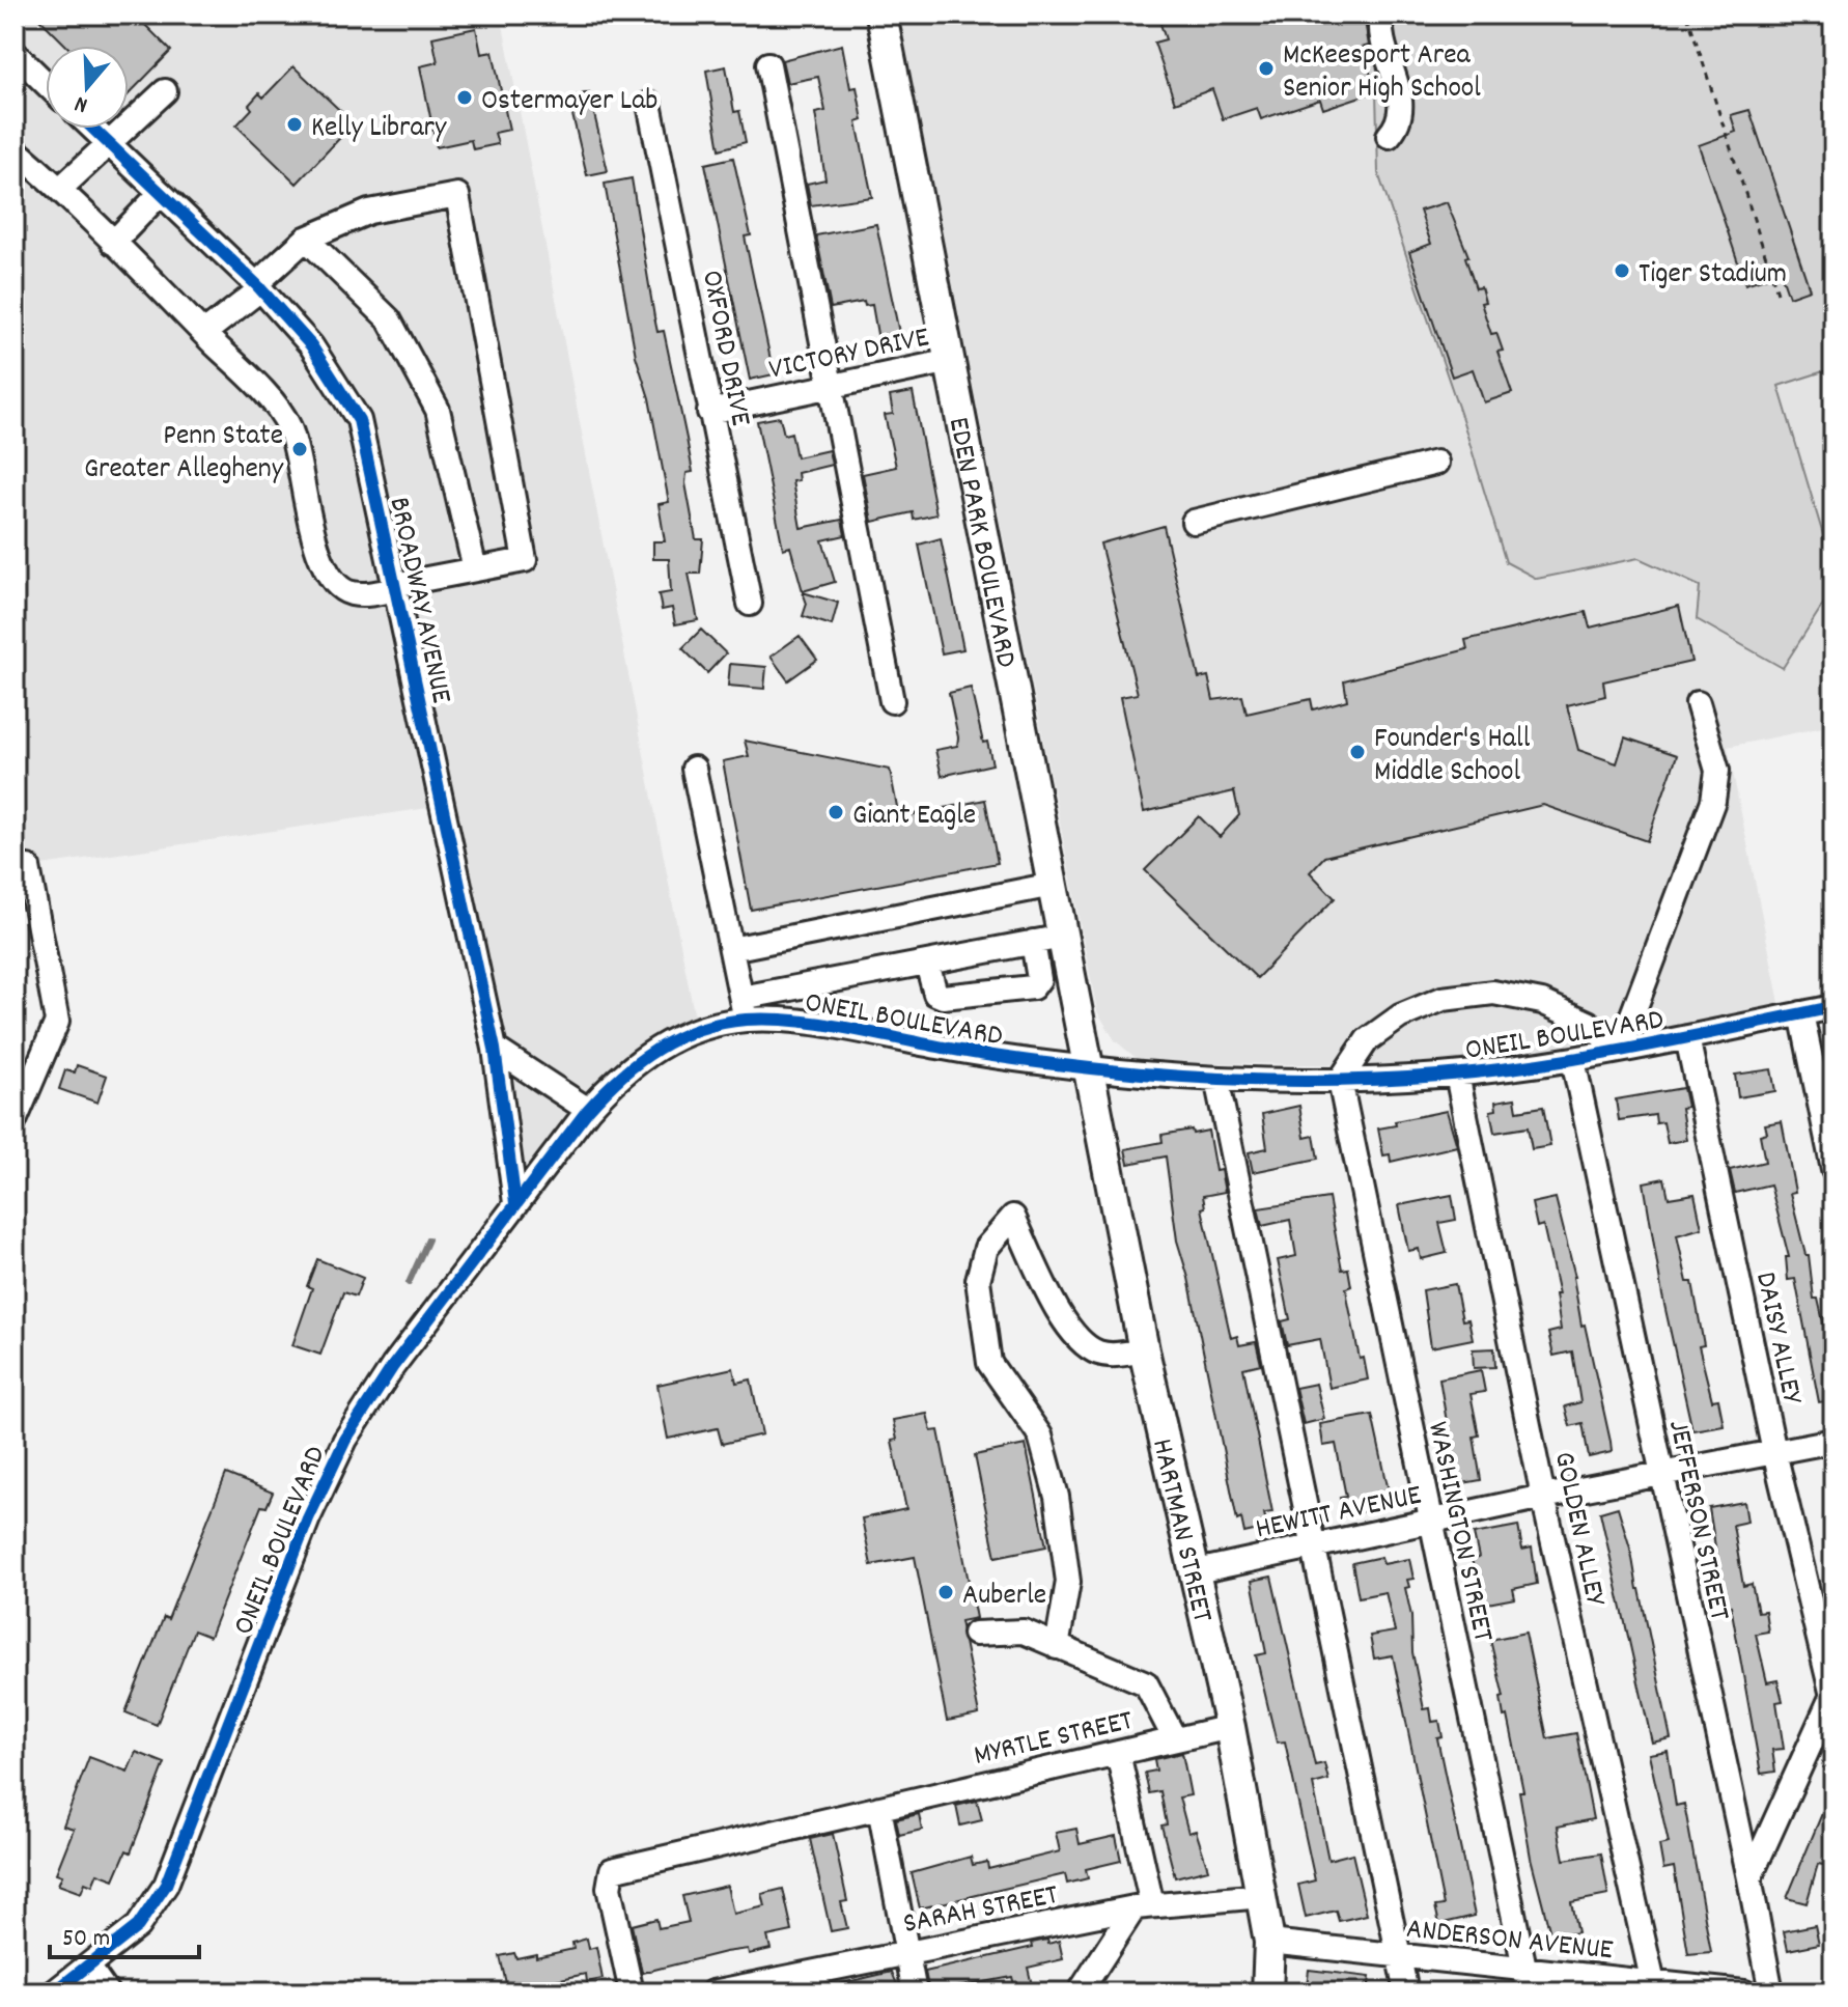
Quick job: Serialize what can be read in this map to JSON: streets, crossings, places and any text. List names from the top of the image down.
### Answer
{
  "streets": {
    "main road": ["EDEN PARK BOULEVARD", "HARTMAN STREET"],
    "street": [
      "OXFORD DRIVE",
      "VICTORY DRIVE",
      "BROADWAY AVENUE",
      "ONEIL BOULEVARD",
      "DAISY ALLEY",
      "HEWITT AVENUE",
      "JEFFERSON STREET",
      "GOLDEN ALLEY",
      "WASHINGTON STREET",
      "MYRTLE STREET",
      "SARAH STREET",
      "ANDERSON AVENUE"
    ]
  },
  "crossings": [
    ["OXFORD DRIVE", "VICTORY DRIVE"],
    ["VICTORY DRIVE", "EDEN PARK BOULEVARD"],
    ["EDEN PARK BOULEVARD", "ONEIL BOULEVARD"],
    ["EDEN PARK BOULEVARD", "HARTMAN STREET"],
    ["BROADWAY AVENUE", "ONEIL BOULEVARD"],
    ["ONEIL BOULEVARD", "DAISY ALLEY"],
    ["ONEIL BOULEVARD", "JEFFERSON STREET"],
    ["ONEIL BOULEVARD", "GOLDEN ALLEY"],
    ["ONEIL BOULEVARD", "HARTMAN STREET"],
    ["ONEIL BOULEVARD", "WASHINGTON STREET"],
    ["DAISY ALLEY", "HEWITT AVENUE"],
    ["HEWITT AVENUE", "JEFFERSON STREET"],
    ["HEWITT AVENUE", "GOLDEN ALLEY"],
    ["HEWITT AVENUE", "HARTMAN STREET"],
    ["HEWITT AVENUE", "WASHINGTON STREET"],
    ["GOLDEN ALLEY", "ANDERSON AVENUE"],
    ["HARTMAN STREET", "MYRTLE STREET"],
    ["HARTMAN STREET", "SARAH STREET"],
    ["HARTMAN STREET", "ANDERSON AVENUE"],
    ["WASHINGTON STREET", "ANDERSON AVENUE"]
  ],
  "places": [
    "McKeesport Area Senior High School",
    "Ostermayer Lab",
    "Kelly Library",
    "Tiger Stadium",
    "Penn State Greater Allegheny",
    "Founder's Hall Middle School",
    "Giant Eagle",
    "Auberle"
  ],
  "scale_bar": "50 m",
  "north": "bottom"
}
